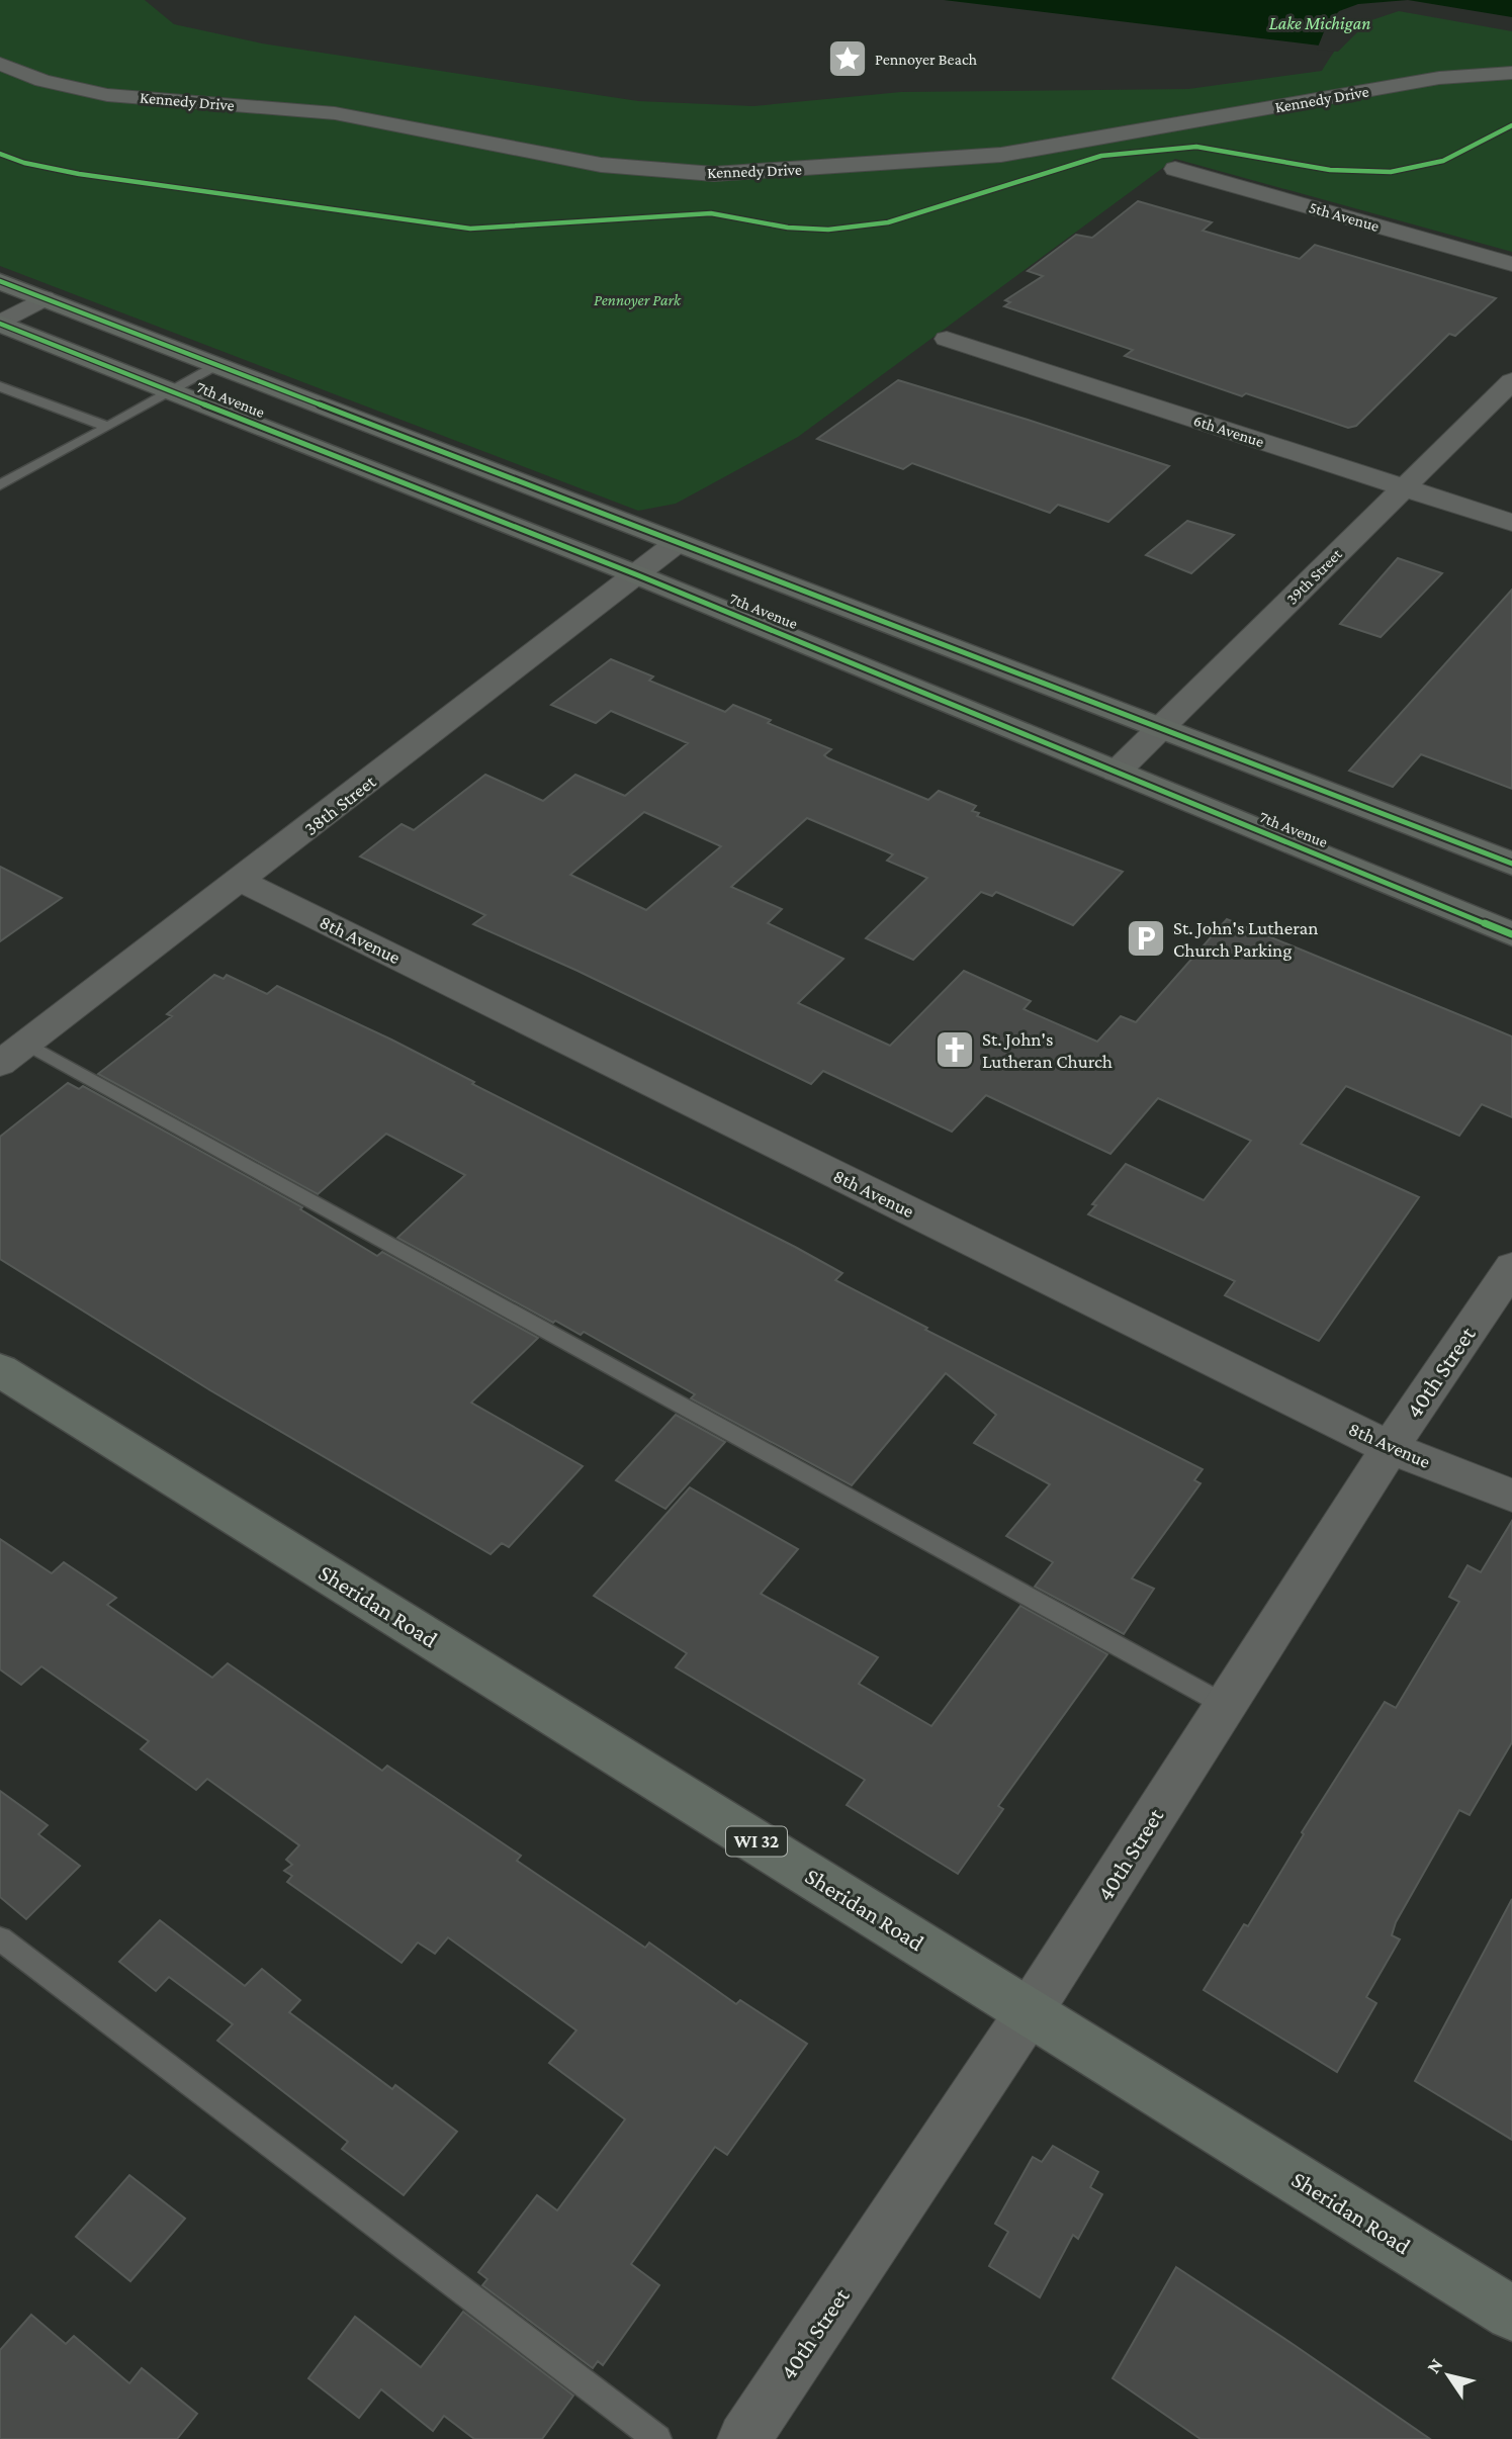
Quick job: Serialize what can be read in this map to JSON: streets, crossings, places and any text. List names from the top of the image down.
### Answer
{
  "streets": {
    "main road": ["Sheridan Road", "WI 32"],
    "street": [
      "Kennedy Drive",
      "5th Avenue",
      "7th Avenue",
      "6th Avenue",
      "39th Street",
      "38th Street",
      "8th Avenue",
      "40th Street"
    ]
  },
  "crossings": [
    ["7th Avenue", "39th Street"],
    ["7th Avenue", "38th Street"],
    ["6th Avenue", "39th Street"],
    ["38th Street", "8th Avenue"],
    ["8th Avenue", "40th Street"],
    ["40th Street", "Sheridan Road"]
  ],
  "water": ["Lake Michigan"],
  "parks": ["Pennoyer Park"],
  "places": {
    "place": ["Pennoyer Beach"],
    "parking": ["St. John's Lutheran Church Parking"],
    "church": ["St. John's Lutheran Church"]
  },
  "north": "top left"
}
